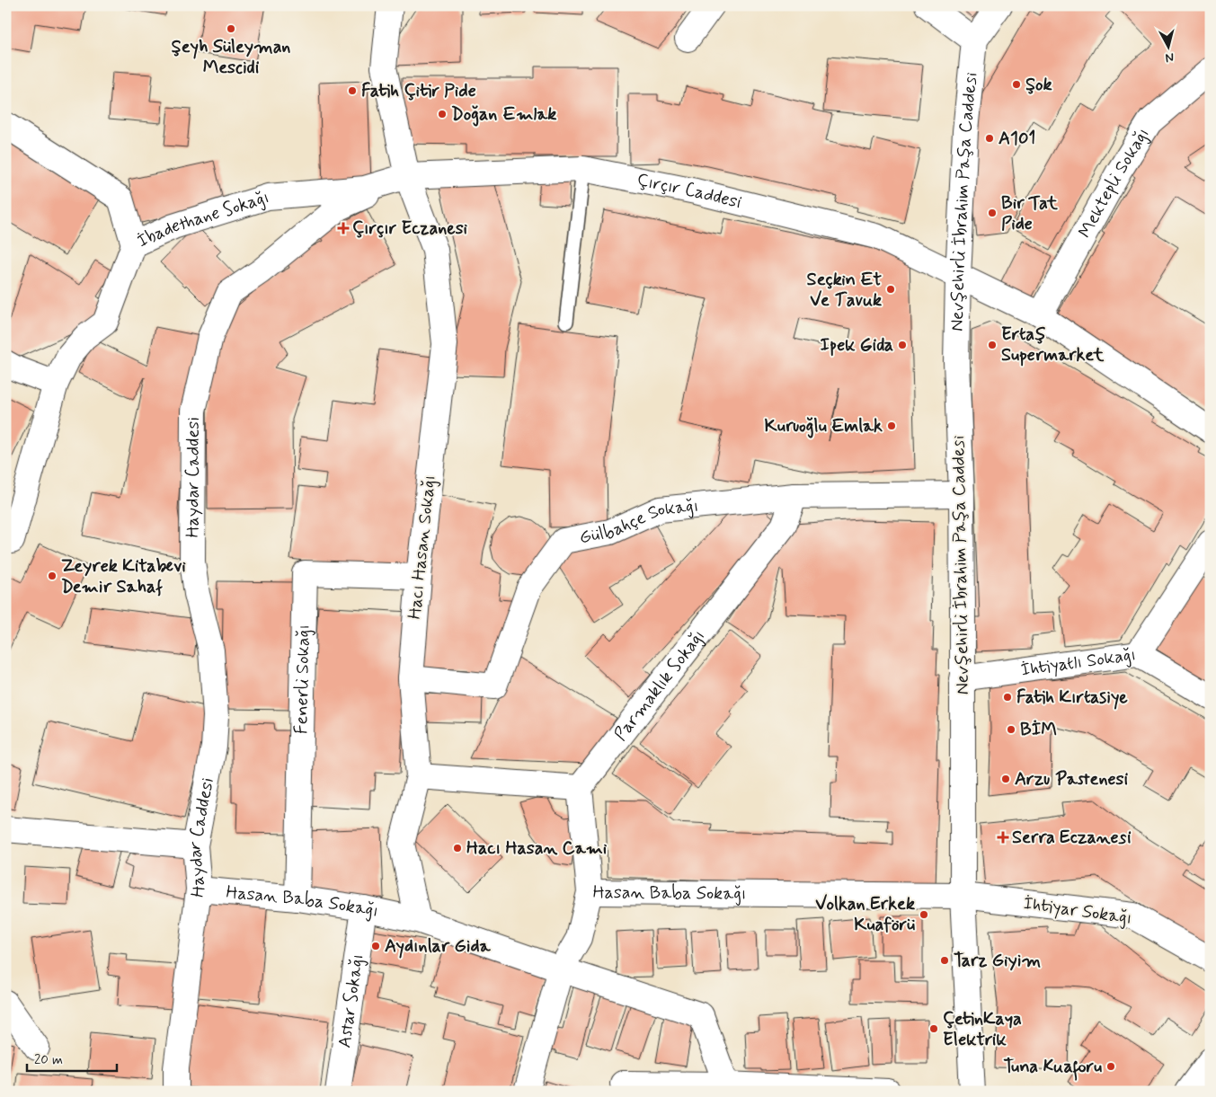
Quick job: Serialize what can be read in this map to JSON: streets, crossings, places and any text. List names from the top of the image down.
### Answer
{
  "streets": {
    "street": [
      "Mektepli Sokağı",
      "Çırçır Caddesi",
      "Nevşehirli İbrahim Paşa Caddesi",
      "İbadethane Sokağı",
      "Haydar Caddesi",
      "Gülbahçe Sokağı",
      "Hacı Hasan Sokağı",
      "İhtiyatlı Sokağı",
      "Fenerli Sokağı",
      "Parmaklık Sokağı",
      "Hasan Baba Sokağı",
      "İhtiyar Sokağı",
      "Astar Sokağı"
    ]
  },
  "crossings": [
    ["Mektepli Sokağı", "Çırçır Caddesi"],
    ["Çırçır Caddesi", "Nevşehirli İbrahim Paşa Caddesi"],
    ["Çırçır Caddesi", "İbadethane Sokağı"],
    ["Çırçır Caddesi", "Haydar Caddesi"],
    ["Çırçır Caddesi", "Hacı Hasan Sokağı"],
    ["Nevşehirli İbrahim Paşa Caddesi", "Gülbahçe Sokağı"],
    ["Nevşehirli İbrahim Paşa Caddesi", "İhtiyatlı Sokağı"],
    ["Nevşehirli İbrahim Paşa Caddesi", "Hasan Baba Sokağı"],
    ["Nevşehirli İbrahim Paşa Caddesi", "İhtiyar Sokağı"],
    ["İbadethane Sokağı", "Haydar Caddesi"],
    ["İbadethane Sokağı", "Hacı Hasan Sokağı"],
    ["Haydar Caddesi", "Hacı Hasan Sokağı"],
    ["Haydar Caddesi", "Hasan Baba Sokağı"],
    ["Gülbahçe Sokağı", "Hacı Hasan Sokağı"],
    ["Gülbahçe Sokağı", "Parmaklık Sokağı"],
    ["Hacı Hasan Sokağı", "Fenerli Sokağı"],
    ["Hacı Hasan Sokağı", "Hasan Baba Sokağı"],
    ["Fenerli Sokağı", "Hasan Baba Sokağı"],
    ["Hasan Baba Sokağı", "İhtiyar Sokağı"],
    ["Hasan Baba Sokağı", "Astar Sokağı"]
  ],
  "places": {
    "other": [
      "Şeyh Süleyman Mescidi",
      "Şok",
      "Fatih Çitir Pide",
      "Doğan Emlak",
      "A101",
      "Bir Tat Pide",
      "Seçkin Et Ve Tavuk",
      "Ipek Gida",
      "Ertaş Supermarket",
      "Kuruoğlu Emlak",
      "Zeyrek Kitabevi Demir Sahaf",
      "Fatih Kırtasiye",
      "BİM",
      "Arzu Pastenesi",
      "Hacı Hasan Cami",
      "Volkan Erkek Kuaförü",
      "Aydınlar Gida",
      "Tarz Giyim",
      "ÇetinKaya Elektrik",
      "Tuna Kuaforu"
    ],
    "health": ["Çırçır Eczanesi", "Serra Eczanesi"]
  },
  "scale_bar": "20 m",
  "north": "bottom"
}
